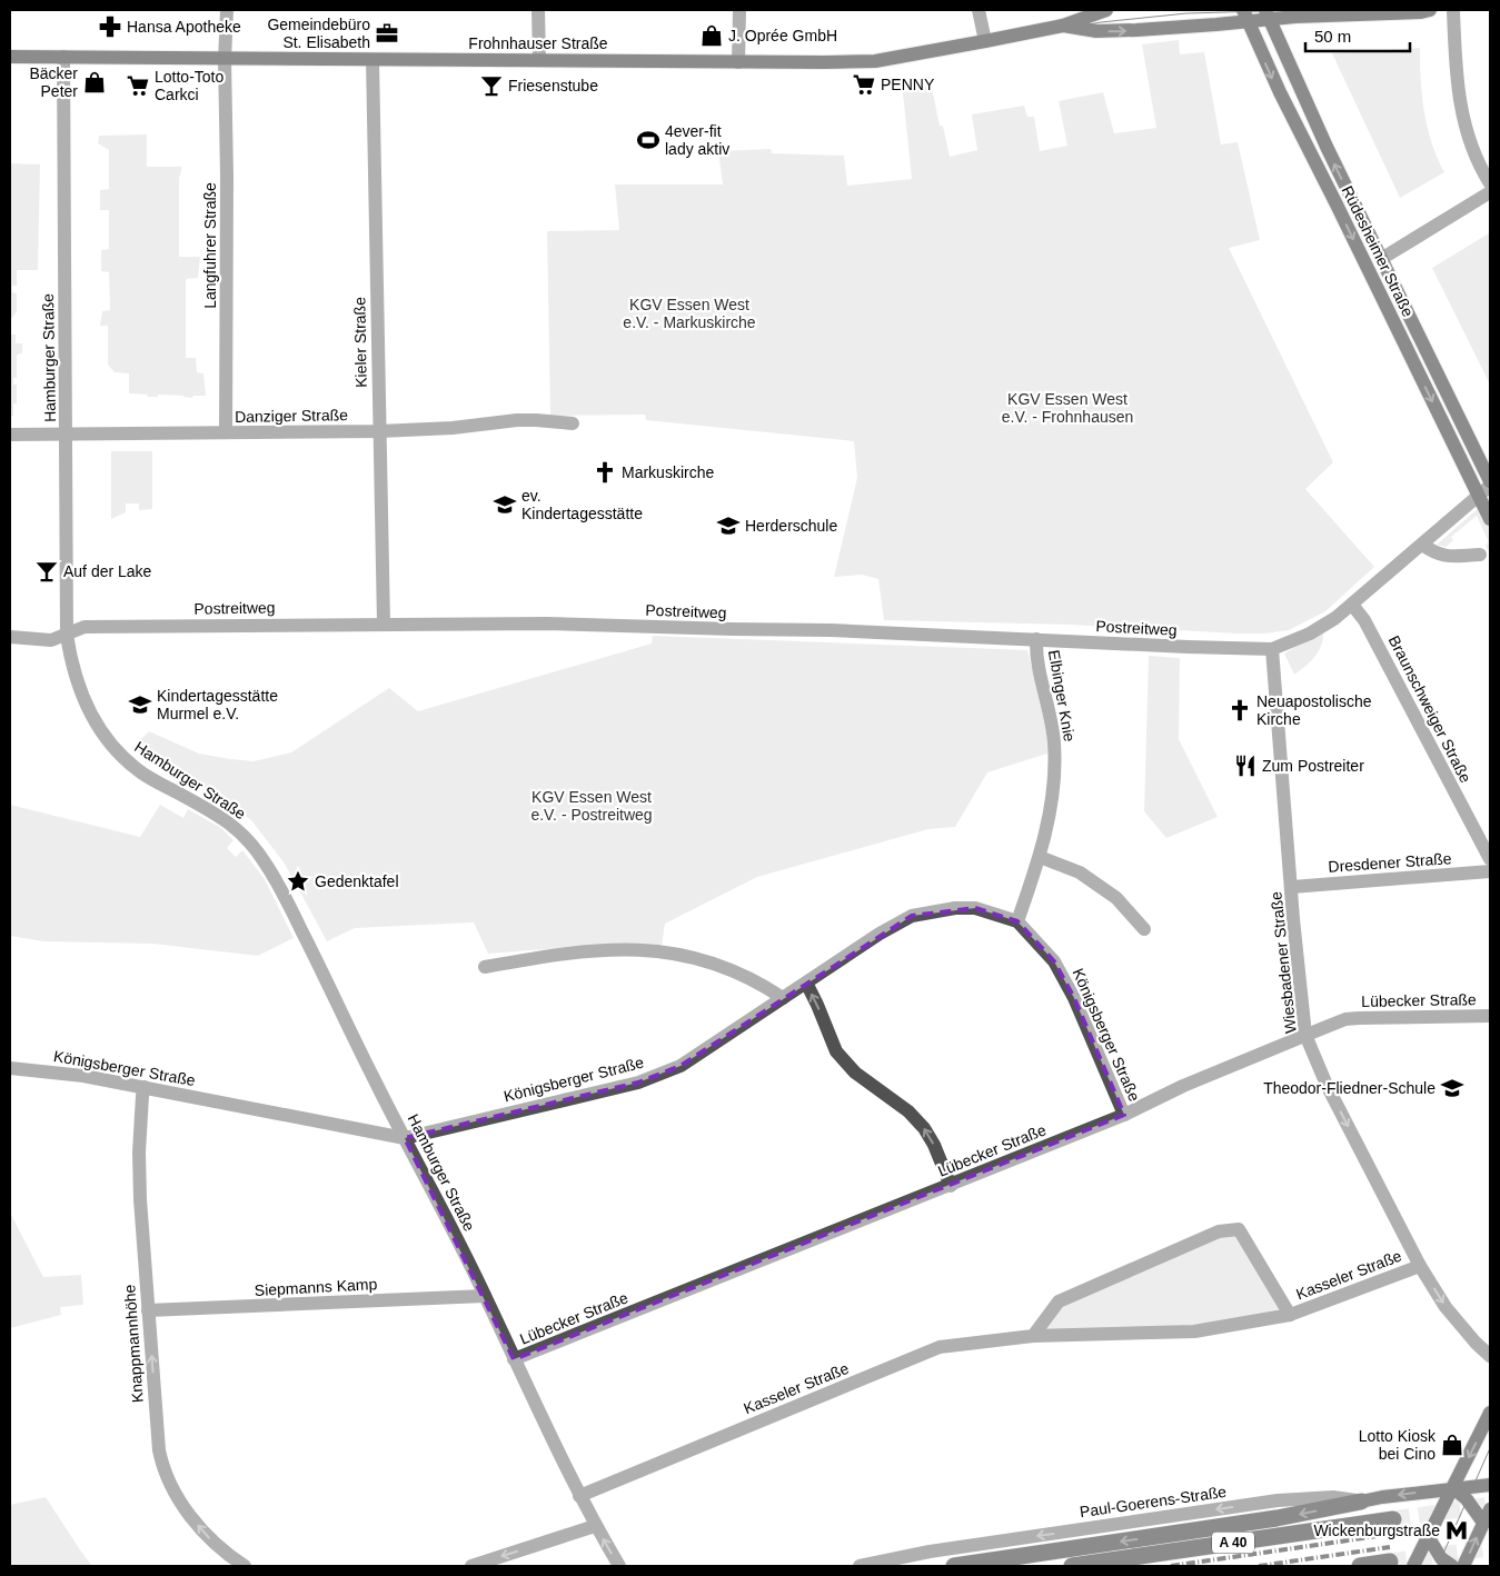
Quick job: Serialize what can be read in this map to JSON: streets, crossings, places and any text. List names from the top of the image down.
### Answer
{
  "streets": {
    "highway": ["A 40"],
    "main road": ["Frohnhauser Straße", "Rüdesheimer Straße", "Paul-Goerens-Straße"],
    "street": [
      "Langfuhrer Straße",
      "Kieler Straße",
      "Hamburger Straße",
      "Danziger Straße",
      "Postreitweg",
      "Elbinger Knie",
      "Braunschweiger Straße",
      "Dresdener Straße",
      "Wiesbadener Straße",
      "Lübecker Straße",
      "Königsberger Straße",
      "Kasseler Straße",
      "Siepmanns Kamp",
      "Knappmannhöhe"
    ]
  },
  "crossings": [
    ["Frohnhauser Straße", "Langfuhrer Straße"],
    ["Frohnhauser Straße", "Rüdesheimer Straße"],
    ["Frohnhauser Straße", "Kieler Straße"],
    ["Frohnhauser Straße", "Hamburger Straße"],
    ["Langfuhrer Straße", "Danziger Straße"],
    ["Rüdesheimer Straße", "Postreitweg"],
    ["Kieler Straße", "Danziger Straße"],
    ["Kieler Straße", "Postreitweg"],
    ["Hamburger Straße", "Danziger Straße"],
    ["Hamburger Straße", "Postreitweg"],
    ["Hamburger Straße", "Lübecker Straße"],
    ["Hamburger Straße", "Königsberger Straße"],
    ["Hamburger Straße", "Kasseler Straße"],
    ["Hamburger Straße", "Siepmanns Kamp"],
    ["Postreitweg", "Elbinger Knie"],
    ["Postreitweg", "Braunschweiger Straße"],
    ["Postreitweg", "Wiesbadener Straße"],
    ["Elbinger Knie", "Königsberger Straße"],
    ["Dresdener Straße", "Wiesbadener Straße"],
    ["Wiesbadener Straße", "Lübecker Straße"],
    ["Wiesbadener Straße", "Kasseler Straße"],
    ["Lübecker Straße", "Königsberger Straße"],
    ["Königsberger Straße", "Knappmannhöhe"],
    ["Siepmanns Kamp", "Knappmannhöhe"]
  ],
  "one_way": ["Wiesbadener Straße", "Knappmannhöhe", "Paul-Goerens-Straße"],
  "parks": ["KGV Essen West e.V. - Markuskirche", "KGV Essen West e.V. - Frohnhausen", "KGV Essen West e.V. - Postreitweg"],
  "places": {
    "pharmacy": ["Hansa Apotheke"],
    "office": ["Gemeindebüro St. Elisabeth"],
    "shop": ["J. Oprée GmbH", "Bäcker Peter", "Lotto Kiosk bei Cino"],
    "supermarket": ["PENNY", "Lotto-Toto Carkci"],
    "bar": ["Friesenstube", "Auf der Lake"],
    "sports": ["4ever-fit lady aktiv"],
    "church": ["Markuskirche", "Neuapostolische Kirche"],
    "school or university": [
      "ev. Kindertagesstätte",
      "Herderschule",
      "Kindertagesstätte Murmel e.V.",
      "Theodor-Fliedner-Schule"
    ],
    "restaurant": ["Zum Postreiter"],
    "place": ["Gedenktafel"],
    "metro station": ["Wickenburgstraße"]
  },
  "scale_bar": "50 m"
}
